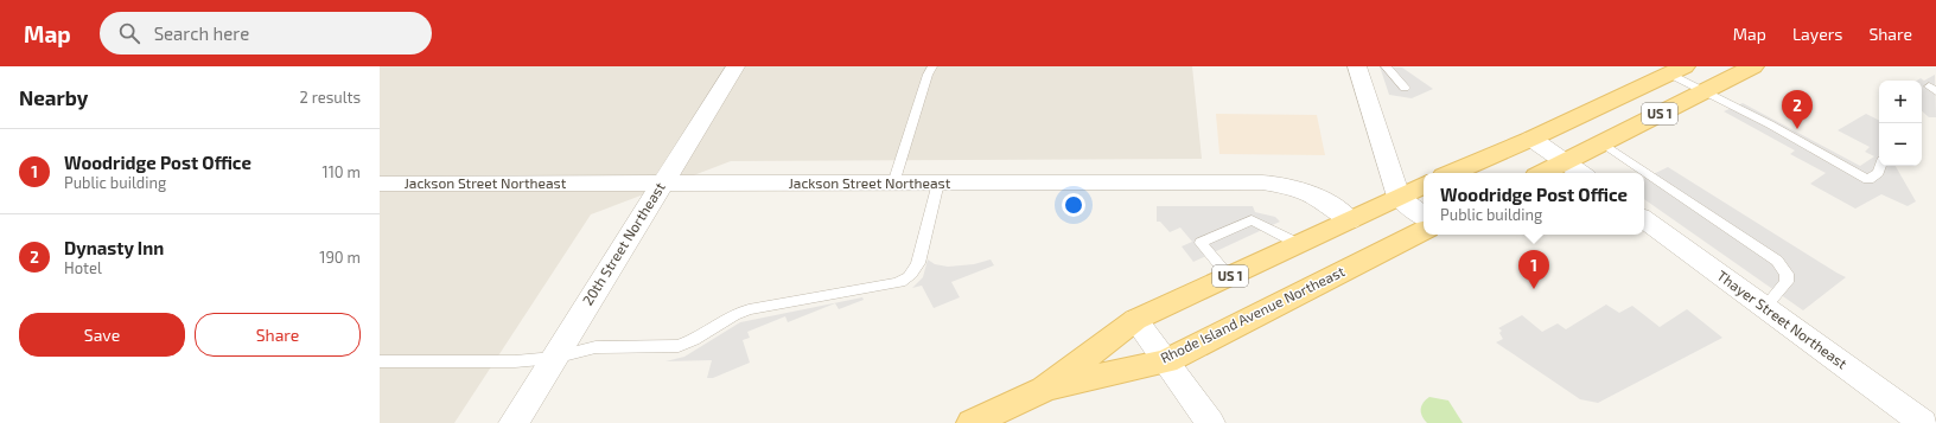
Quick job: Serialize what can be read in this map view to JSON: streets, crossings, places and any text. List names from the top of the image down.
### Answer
{
  "streets": {
    "main road": ["US 1", "Rhode Island Avenue Northeast"],
    "street": ["Jackson Street Northeast", "20th Street Northeast", "Thayer Street Northeast"]
  },
  "crossings": [
    ["Jackson Street Northeast", "20th Street Northeast"],
    ["Jackson Street Northeast", "Rhode Island Avenue Northeast"]
  ],
  "page": {
    "header": "Map",
    "search": "Search here",
    "nav": ["Map", "Layers", "Share"],
    "heading": ["Nearby", "2 results"],
    "map_buttons": ["+", "−"],
    "pins": ["2", "1"],
    "list": [
      {
        "mark": "1",
        "name": "Woodridge Post Office",
        "note": "Public building",
        "value": "110 m"
      },
      {
        "mark": "2",
        "name": "Dynasty Inn",
        "note": "Hotel",
        "value": "190 m"
      }
    ],
    "popup": ["Woodridge Post Office", "Public building"],
    "buttons": ["Save", "Share"]
  }
}
